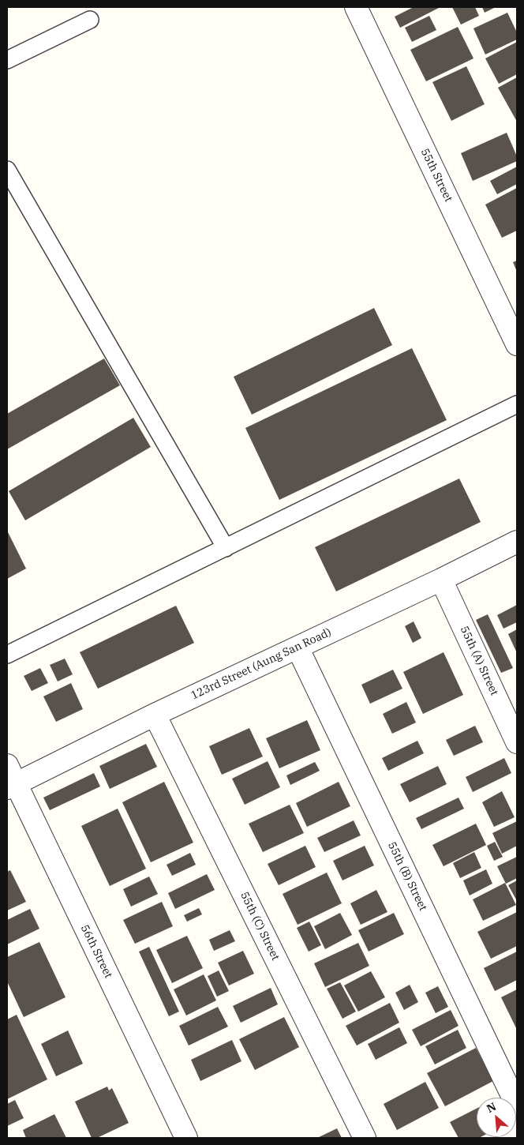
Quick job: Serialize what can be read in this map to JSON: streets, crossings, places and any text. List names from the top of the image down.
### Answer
{
  "streets": {
    "street": [
      "55th Street",
      "55th (A) Street",
      "123rd Street (Aung San Road)",
      "55th (B) Street",
      "55th (C) Street",
      "56th Street"
    ]
  },
  "crossings": [
    ["55th (A) Street", "123rd Street (Aung San Road)"],
    ["123rd Street (Aung San Road)", "55th (B) Street"],
    ["123rd Street (Aung San Road)", "55th (C) Street"],
    ["123rd Street (Aung San Road)", "56th Street"]
  ],
  "north": "top left"
}
